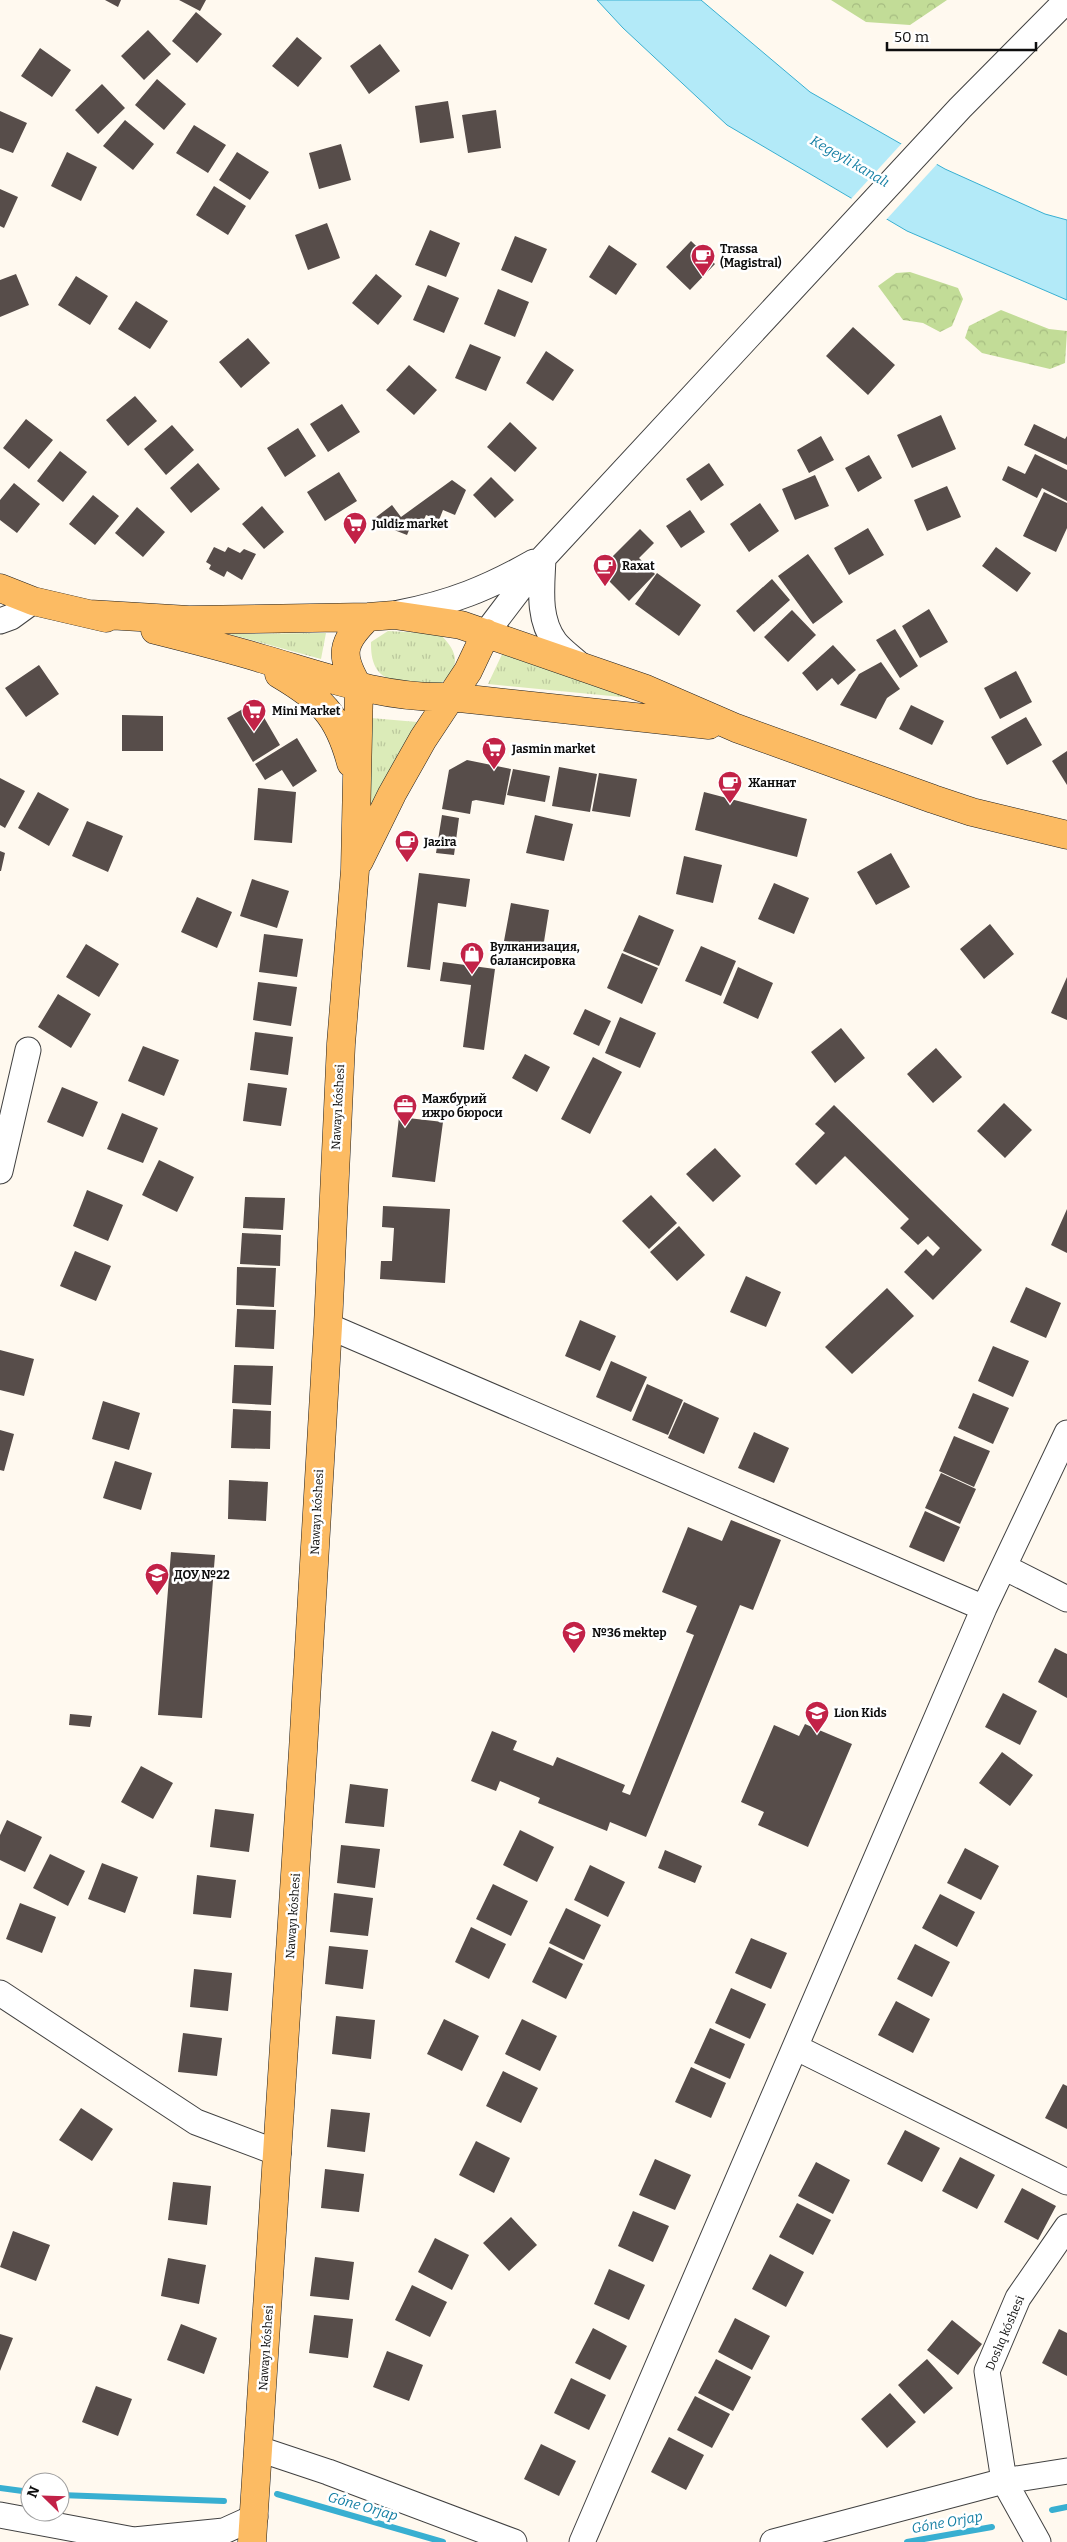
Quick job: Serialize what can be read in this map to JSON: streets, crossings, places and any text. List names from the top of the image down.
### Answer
{
  "streets": {
    "main road": ["Nawayı kóshesi"],
    "street": ["Doslıq kóshesi"]
  },
  "water": ["Kegeyli kanalı", "Góne Orjap"],
  "places": {
    "cafe": [
      "Trassa (Magistral)",
      "Raxat",
      "Жаннат",
      "Jazira"
    ],
    "supermarket": ["Juldiz market", "Mini Market", "Jasmin market"],
    "shop": ["Вулканизация, балансировка"],
    "office": ["Мажбурий ижро бюроси"],
    "school or university": ["ДОУ №22", "№36 mektep", "Lion Kids"]
  },
  "scale_bar": "50 m",
  "north": "top left"
}
